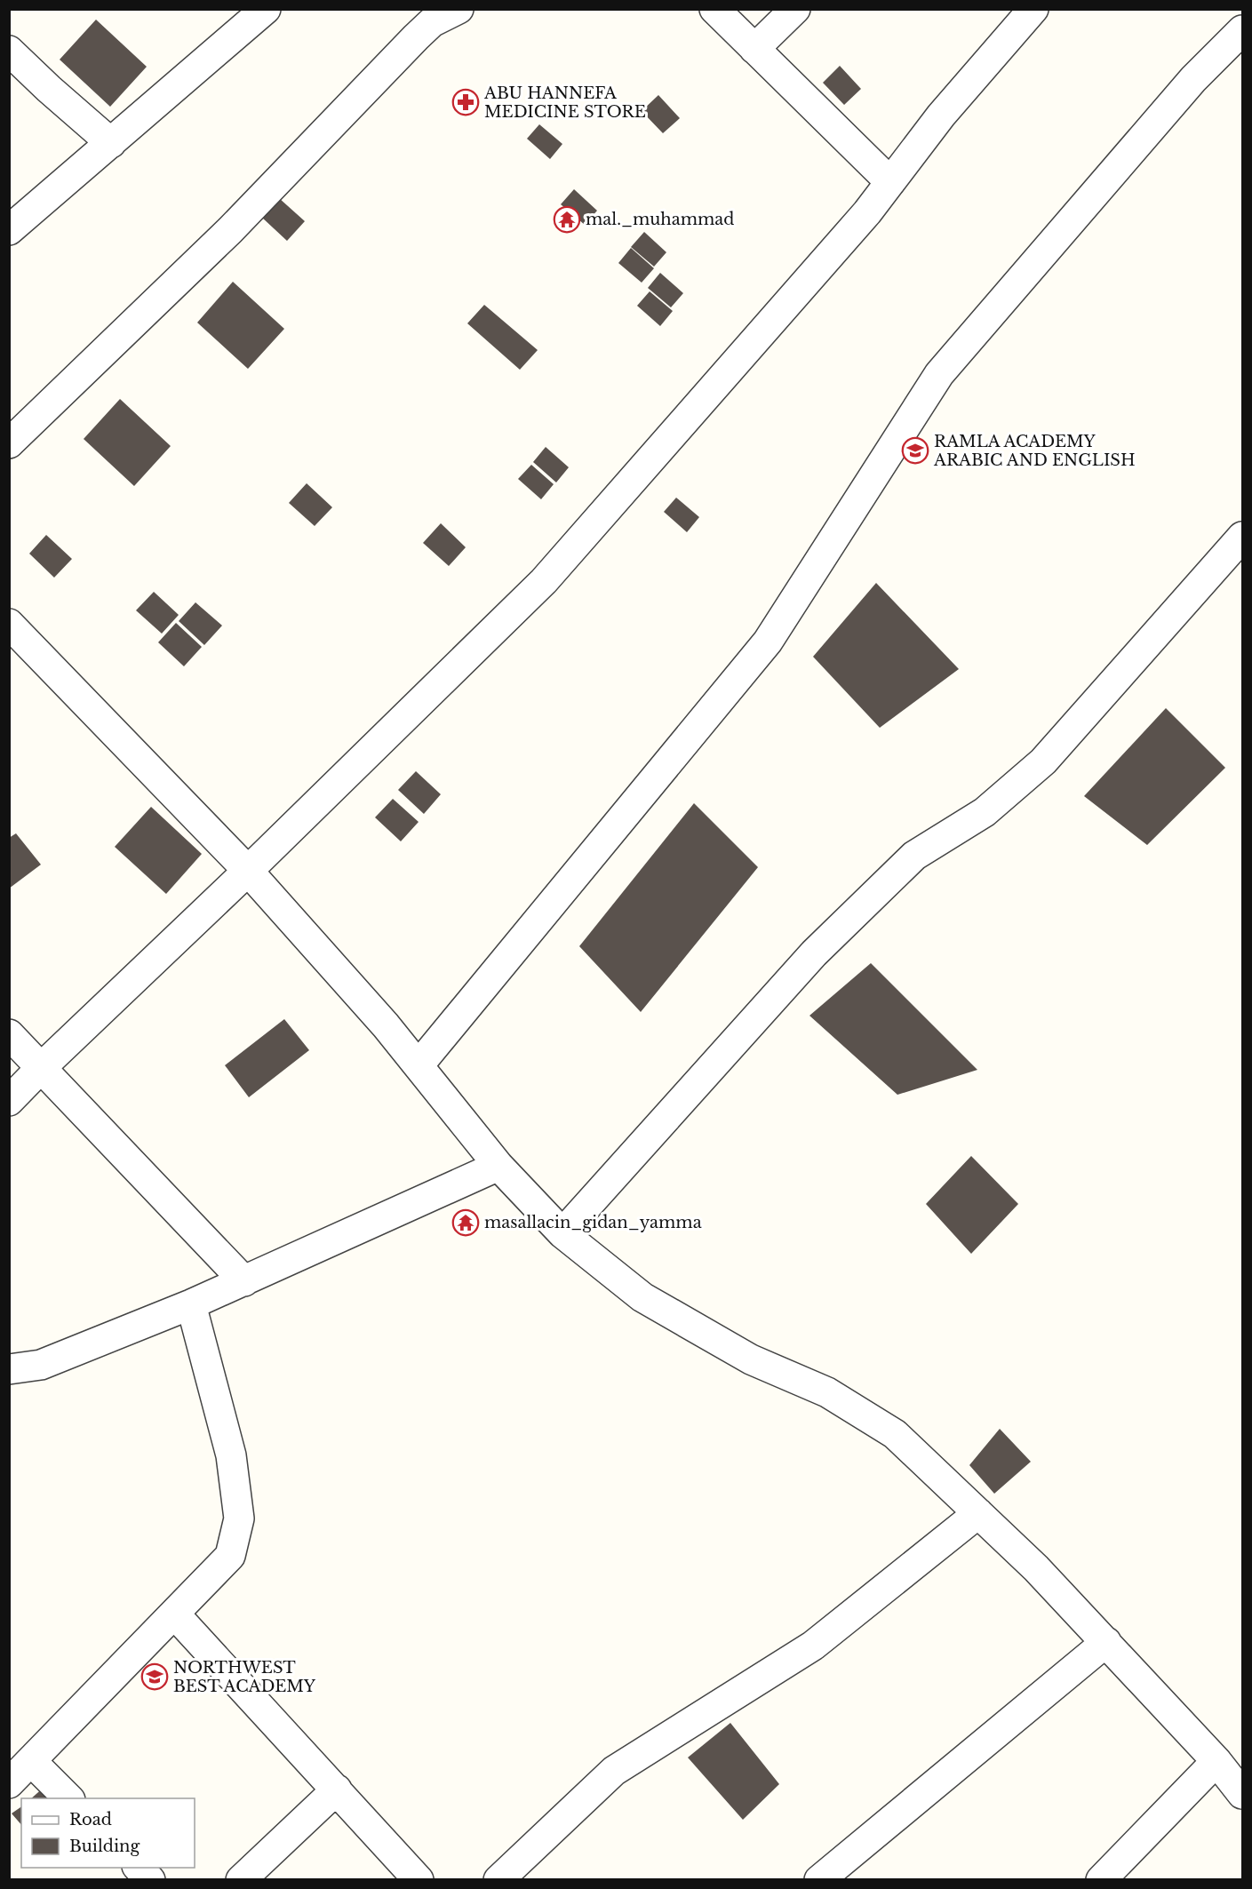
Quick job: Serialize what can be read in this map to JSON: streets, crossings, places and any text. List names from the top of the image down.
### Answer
{
  "places": {
    "pharmacy": ["ABU HANNEFA MEDICINE STORE"],
    "temple": ["mal._muhammad", "masallacin_gidan_yamma"],
    "school or university": ["RAMLA ACADEMY ARABIC AND ENGLISH", "NORTHWEST BEST ACADEMY"]
  },
  "legend": ["Road", "Building"]
}
